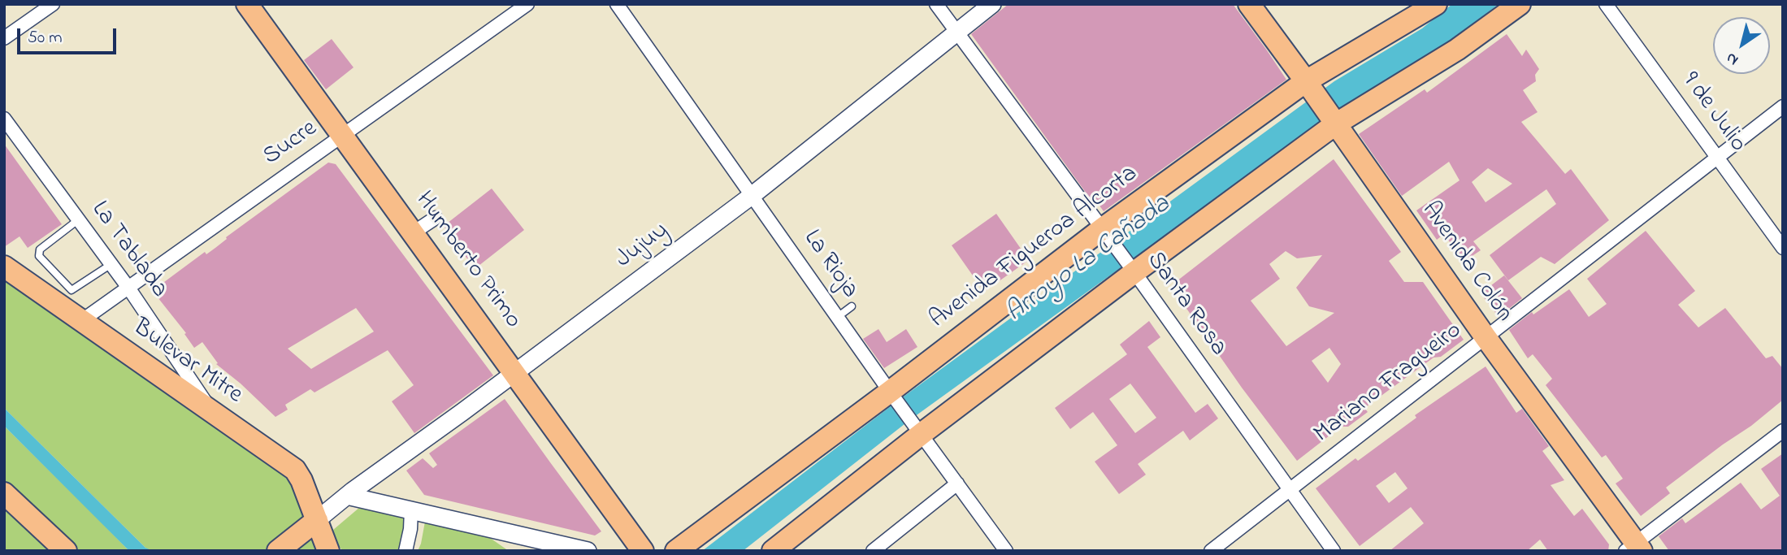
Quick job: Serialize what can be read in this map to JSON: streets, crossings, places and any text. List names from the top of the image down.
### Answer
{
  "streets": {
    "main road": [
      "Avenida Figueroa Alcorta",
      "Humberto Primo",
      "Avenida Colón",
      "Bulevar Mitre"
    ],
    "street": [
      "9 de Julio",
      "Sucre",
      "Jujuy",
      "La Tablada",
      "La Rioja",
      "Santa Rosa",
      "Mariano Fragueiro"
    ]
  },
  "crossings": [
    ["9 de Julio", "Mariano Fragueiro"],
    ["Sucre", "La Tablada"],
    ["Sucre", "Humberto Primo"],
    ["Sucre", "Bulevar Mitre"],
    ["Jujuy", "Humberto Primo"],
    ["Jujuy", "La Rioja"],
    ["Jujuy", "Santa Rosa"],
    ["Jujuy", "Bulevar Mitre"],
    ["Avenida Figueroa Alcorta", "Avenida Colón"],
    ["Avenida Figueroa Alcorta", "La Rioja"],
    ["Avenida Figueroa Alcorta", "Santa Rosa"],
    ["La Tablada", "Bulevar Mitre"],
    ["Avenida Colón", "Mariano Fragueiro"],
    ["Santa Rosa", "Mariano Fragueiro"]
  ],
  "water": ["Arroyo La Cañada"],
  "scale_bar": "50 m",
  "north": "bottom left"
}
